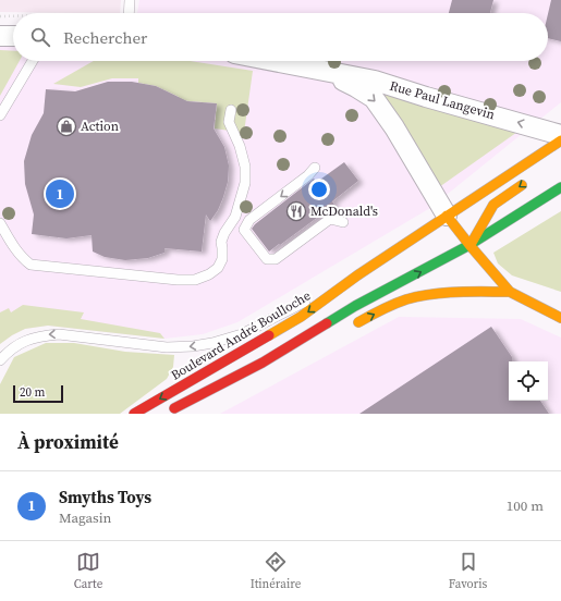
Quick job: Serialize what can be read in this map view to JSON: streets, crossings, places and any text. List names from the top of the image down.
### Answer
{
  "streets": {
    "main road": ["Boulevard André Boulloche"],
    "street": ["Rue Paul Langevin"]
  },
  "crossings": [
    ["Rue Paul Langevin", "Boulevard André Boulloche"]
  ],
  "places": {
    "shop": ["Action"],
    "restaurant": ["McDonald's"]
  },
  "scale_bar": "20 m",
  "page": {
    "search": "Rechercher",
    "pins": "1",
    "scale": "20 m",
    "heading": "À proximité",
    "list": [
      {
        "mark": "1",
        "name": "Smyths Toys",
        "note": "Magasin",
        "value": "100 m"
      }
    ],
    "nav": ["Carte", "Itinéraire", "Favoris"]
  }
}
